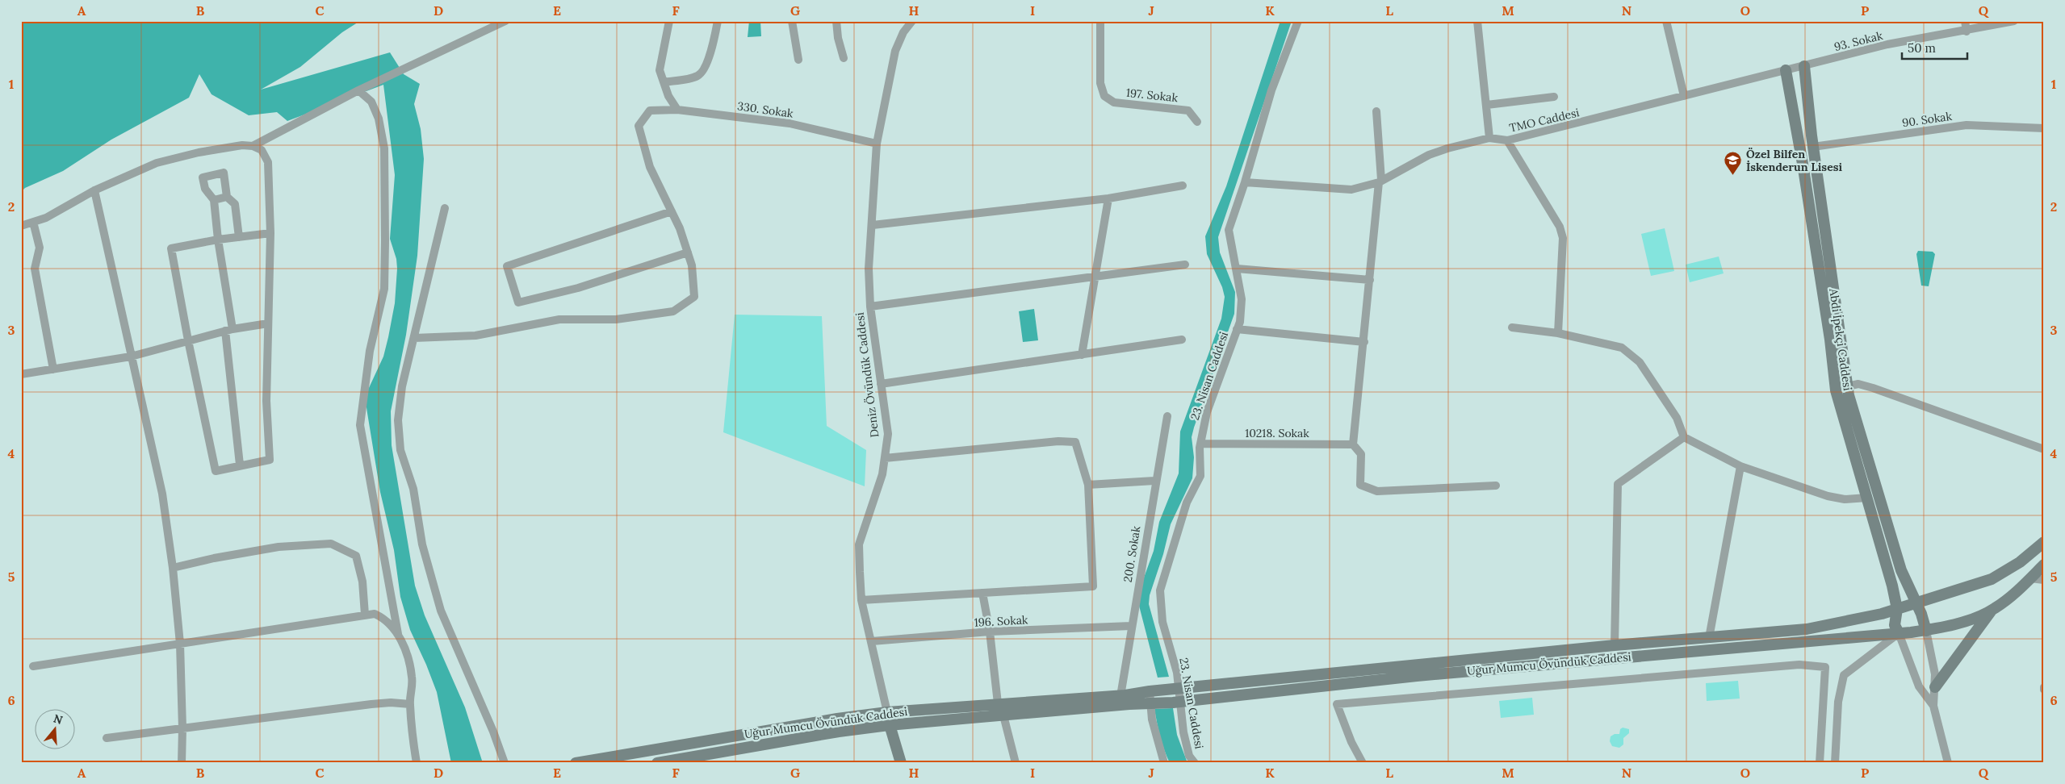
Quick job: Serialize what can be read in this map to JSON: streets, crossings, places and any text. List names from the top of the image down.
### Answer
{
  "streets": {
    "street": [
      "93. Sokak",
      "197. Sokak",
      "330. Sokak",
      "90. Sokak",
      "TMO Caddesi",
      "Abdi İpekçi Caddesi",
      "Deniz Övündük Caddesi",
      "23. Nisan Caddesi",
      "10218. Sokak",
      "200. Sokak",
      "196. Sokak",
      "Uğur Mumcu Övündük Caddesi"
    ]
  },
  "crossings": [
    ["93. Sokak", "TMO Caddesi"],
    ["93. Sokak", "Abdi İpekçi Caddesi"],
    ["330. Sokak", "Deniz Övündük Caddesi"],
    ["90. Sokak", "Abdi İpekçi Caddesi"],
    ["TMO Caddesi", "Abdi İpekçi Caddesi"],
    ["TMO Caddesi", "23. Nisan Caddesi"],
    ["Abdi İpekçi Caddesi", "Uğur Mumcu Övündük Caddesi"],
    ["Deniz Övündük Caddesi", "196. Sokak"],
    ["Deniz Övündük Caddesi", "Uğur Mumcu Övündük Caddesi"],
    ["23. Nisan Caddesi", "10218. Sokak"],
    ["23. Nisan Caddesi", "Uğur Mumcu Övündük Caddesi"],
    ["200. Sokak", "196. Sokak"],
    ["200. Sokak", "Uğur Mumcu Övündük Caddesi"]
  ],
  "places": {
    "school or university": ["Özel Bilfen İskenderun Lisesi"]
  },
  "scale_bar": "50 m",
  "north": "top",
  "grid": {
    "columns": [
      "A",
      "B",
      "C",
      "D",
      "E",
      "F",
      "G",
      "H",
      "I",
      "J",
      "K",
      "L",
      "M",
      "N",
      "O",
      "P",
      "Q"
    ],
    "rows": [
      "1",
      "2",
      "3",
      "4",
      "5",
      "6"
    ]
  }
}
